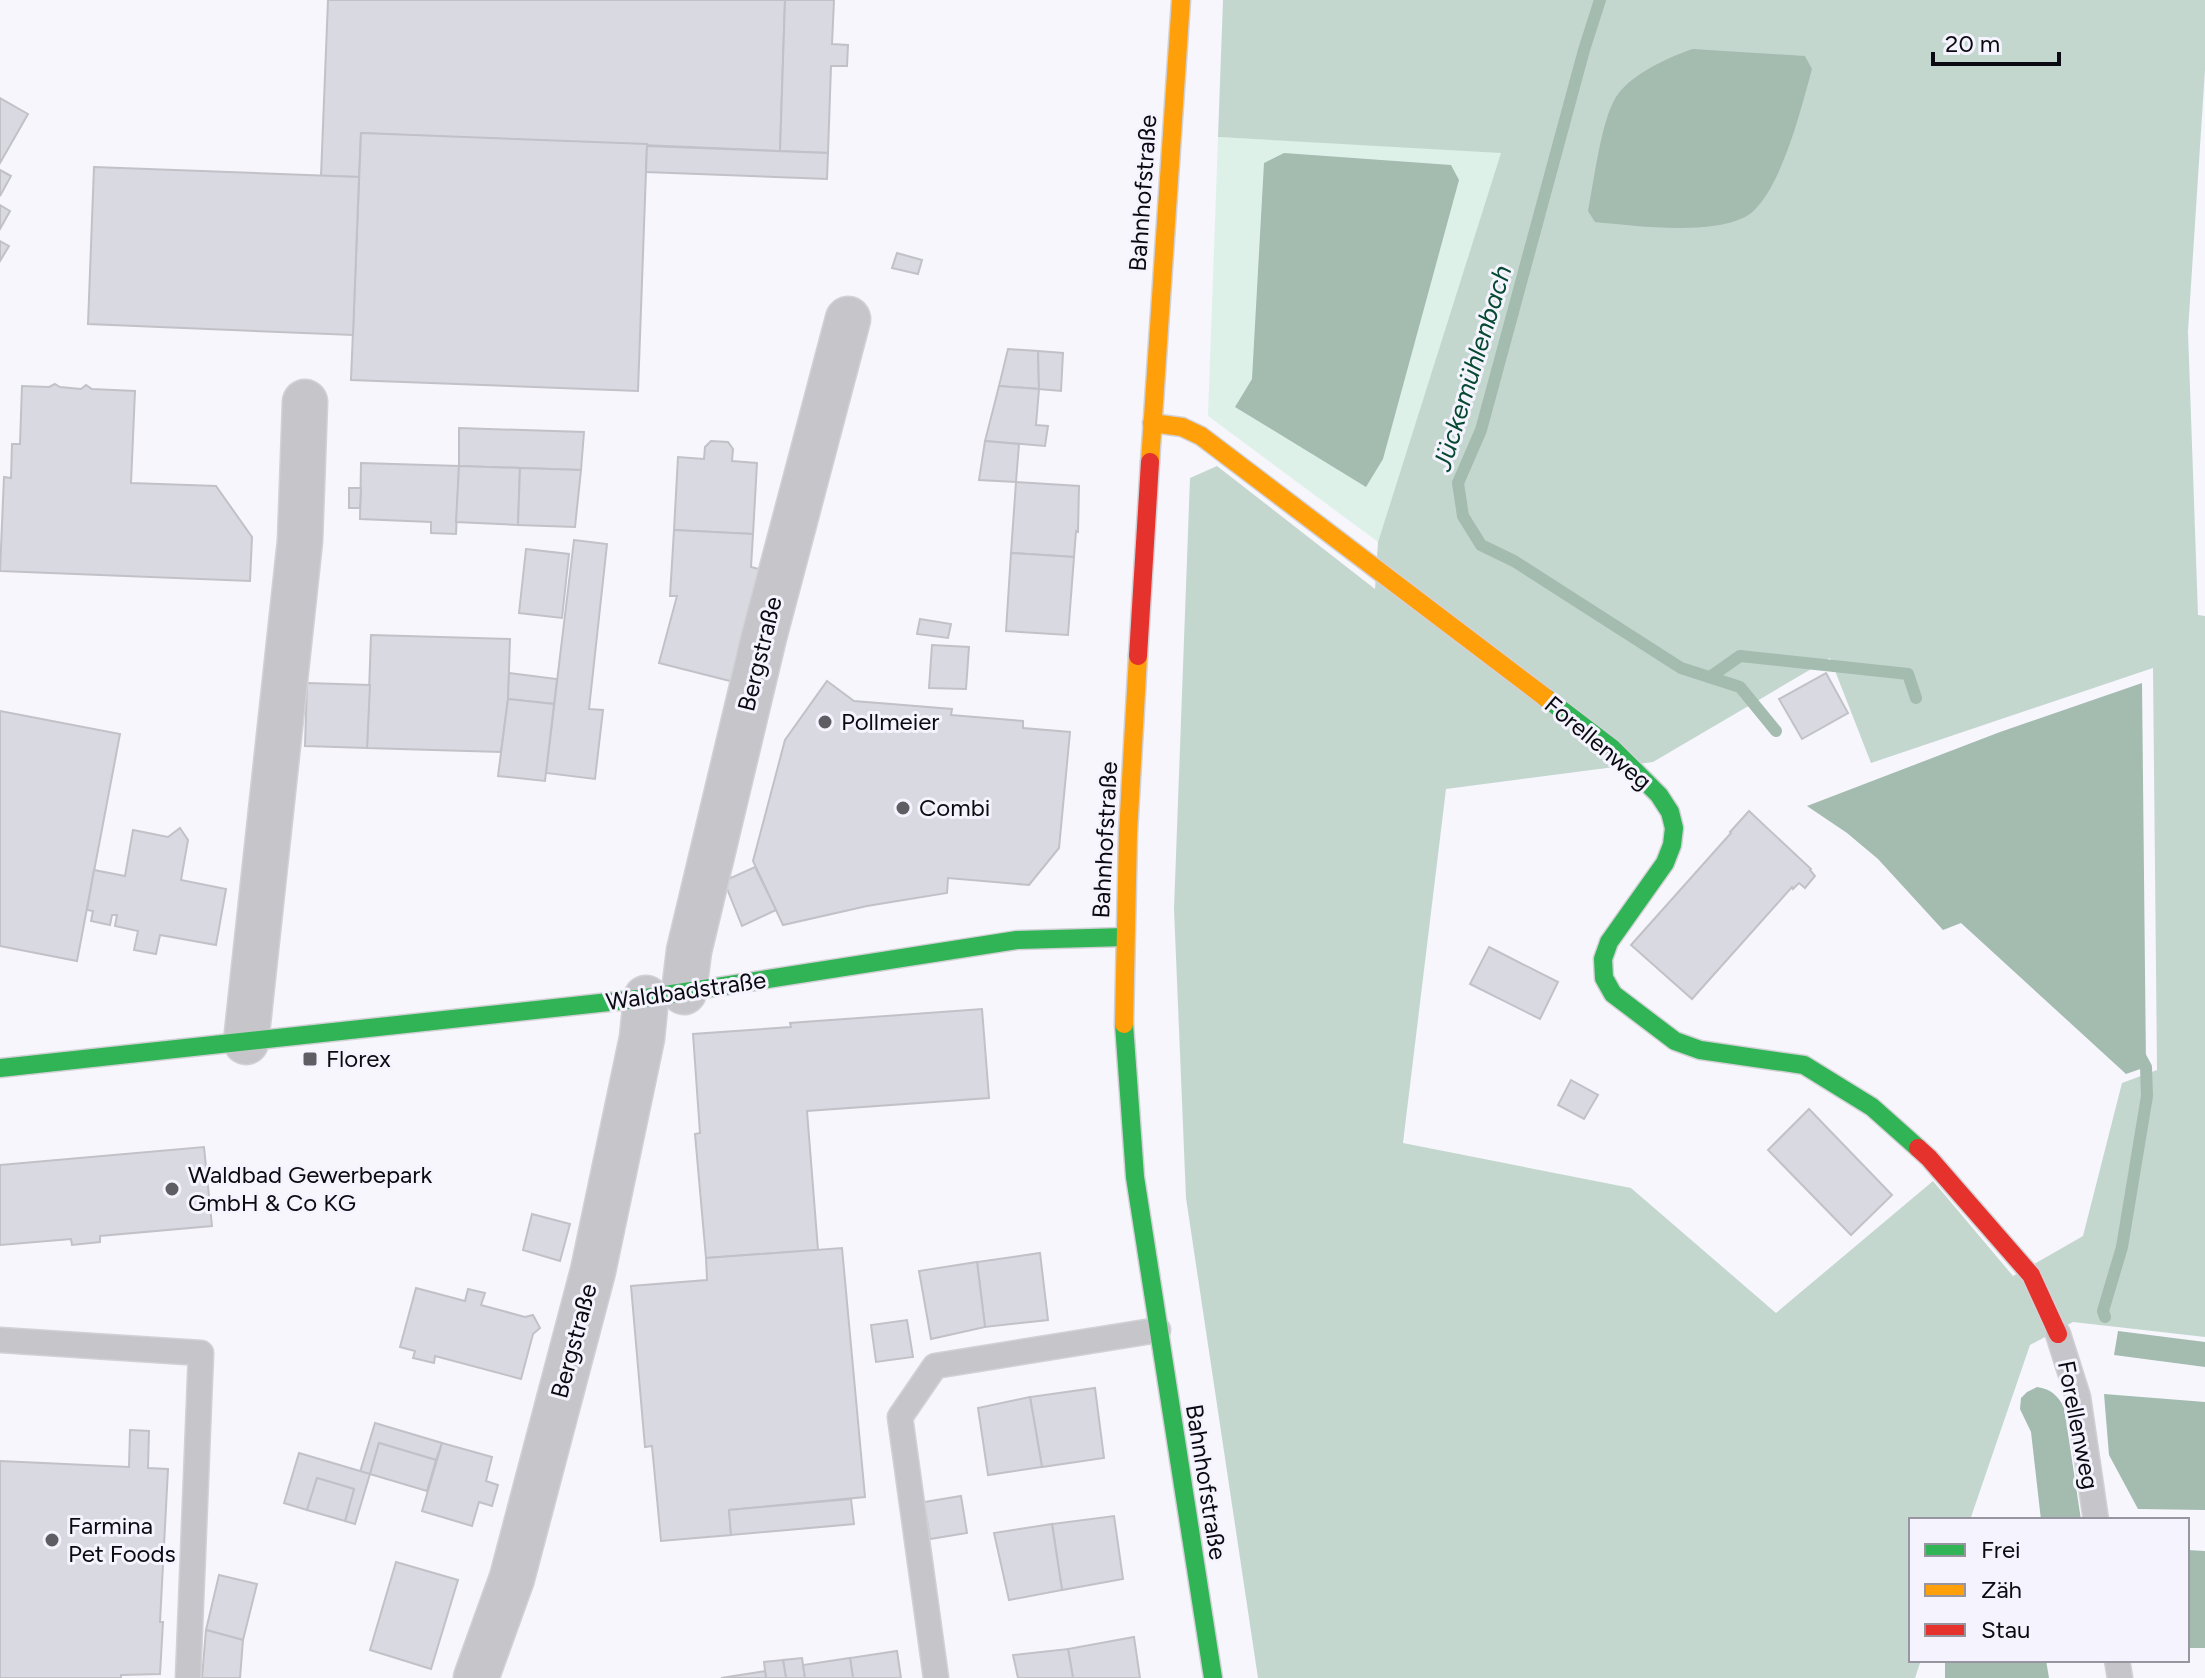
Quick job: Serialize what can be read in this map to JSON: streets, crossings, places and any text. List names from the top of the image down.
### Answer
{
  "streets": {
    "street": [
      "Bahnhofstraße",
      "Bergstraße",
      "Forellenweg",
      "Waldbadstraße"
    ]
  },
  "crossings": [
    ["Bahnhofstraße", "Forellenweg"],
    ["Bahnhofstraße", "Waldbadstraße"],
    ["Bergstraße", "Waldbadstraße"]
  ],
  "water": ["Jückemühlenbach"],
  "places": {
    "other": [
      "Pollmeier",
      "Combi",
      "Waldbad Gewerbepark GmbH & Co KG",
      "Farmina Pet Foods"
    ],
    "transit": ["Florex"]
  },
  "legend": ["Frei", "Zäh", "Stau"],
  "scale_bar": "20 m"
}
